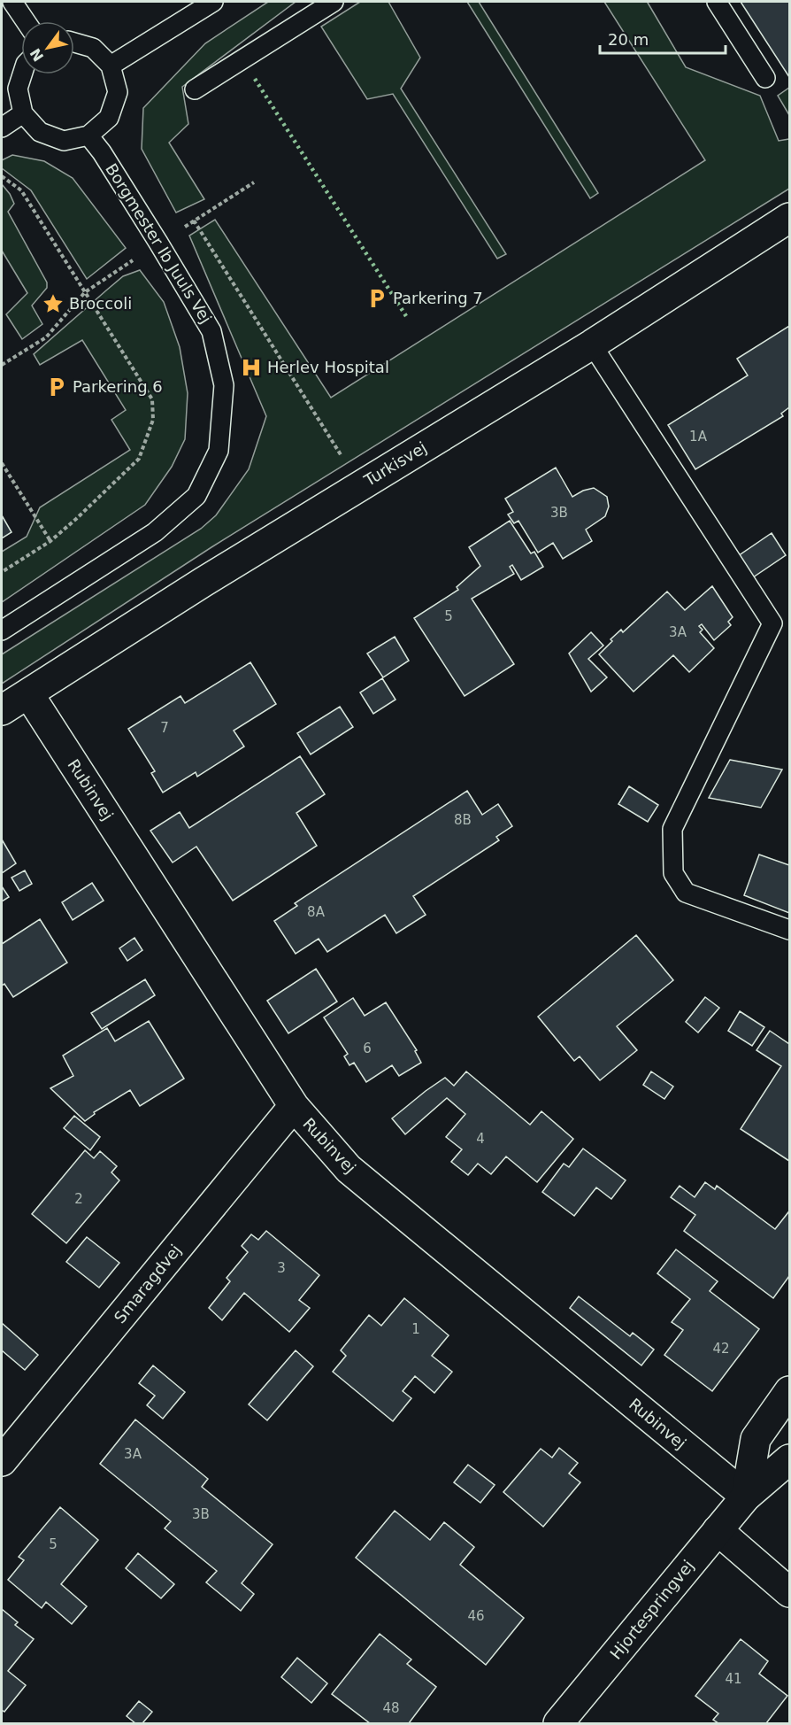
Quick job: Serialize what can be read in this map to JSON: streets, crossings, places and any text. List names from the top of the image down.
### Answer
{
  "streets": {
    "street": [
      "Turkisvej",
      "Rubinvej",
      "Smaragdvej",
      "Hjortespringvej"
    ],
    "lane": ["Borgmester Ib Juuls Vej"]
  },
  "crossings": [
    ["Turkisvej", "Rubinvej"],
    ["Rubinvej", "Smaragdvej"],
    ["Rubinvej", "Hjortespringvej"]
  ],
  "places": {
    "parking": ["Parkering 7", "Parkering 6"],
    "place": ["Broccoli"],
    "hospital": ["Herlev Hospital"]
  },
  "house_numbers": [
    "1A",
    "3B",
    "5",
    "3A",
    "7",
    "8B",
    "8A",
    "6",
    "4",
    "2",
    "3",
    "1",
    "42",
    "3A",
    "3B",
    "5",
    "46",
    "41",
    "48"
  ],
  "scale_bar": "20 m",
  "north": "bottom left"
}
